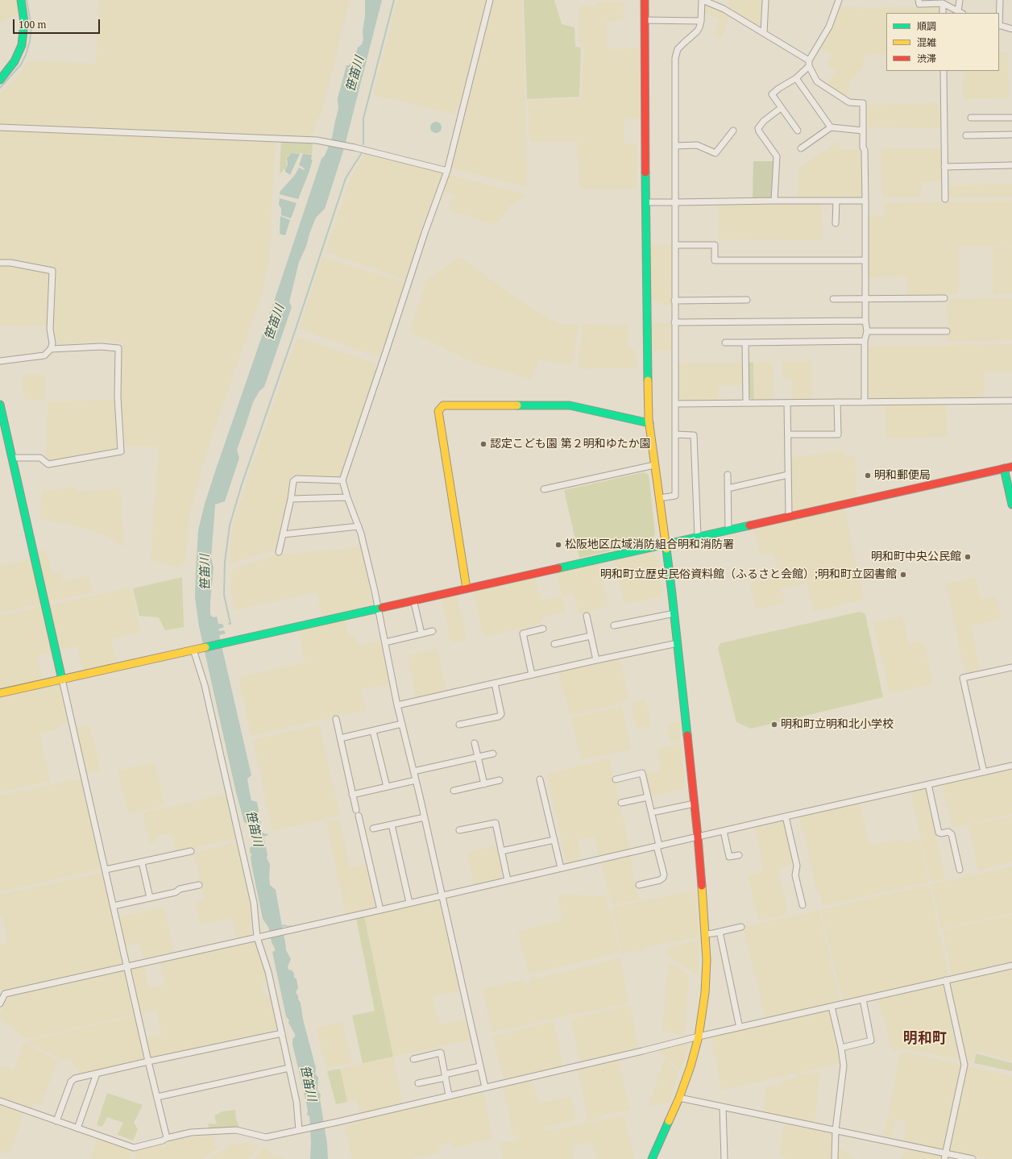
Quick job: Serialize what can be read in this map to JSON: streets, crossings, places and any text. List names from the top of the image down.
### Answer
{
  "districts": ["明和町"],
  "water": ["笹笛川"],
  "places": [
    "認定こども園 第２明和ゆたか園",
    "明和郵便局",
    "松阪地区広域消防組合明和消防署",
    "明和町中央公民館",
    "明和町立歴史民俗資料館（ふるさと会館）;明和町立図書館",
    "明和町立明和北小学校"
  ],
  "legend": ["順調", "混雑", "渋滞"],
  "scale_bar": "100 m"
}
